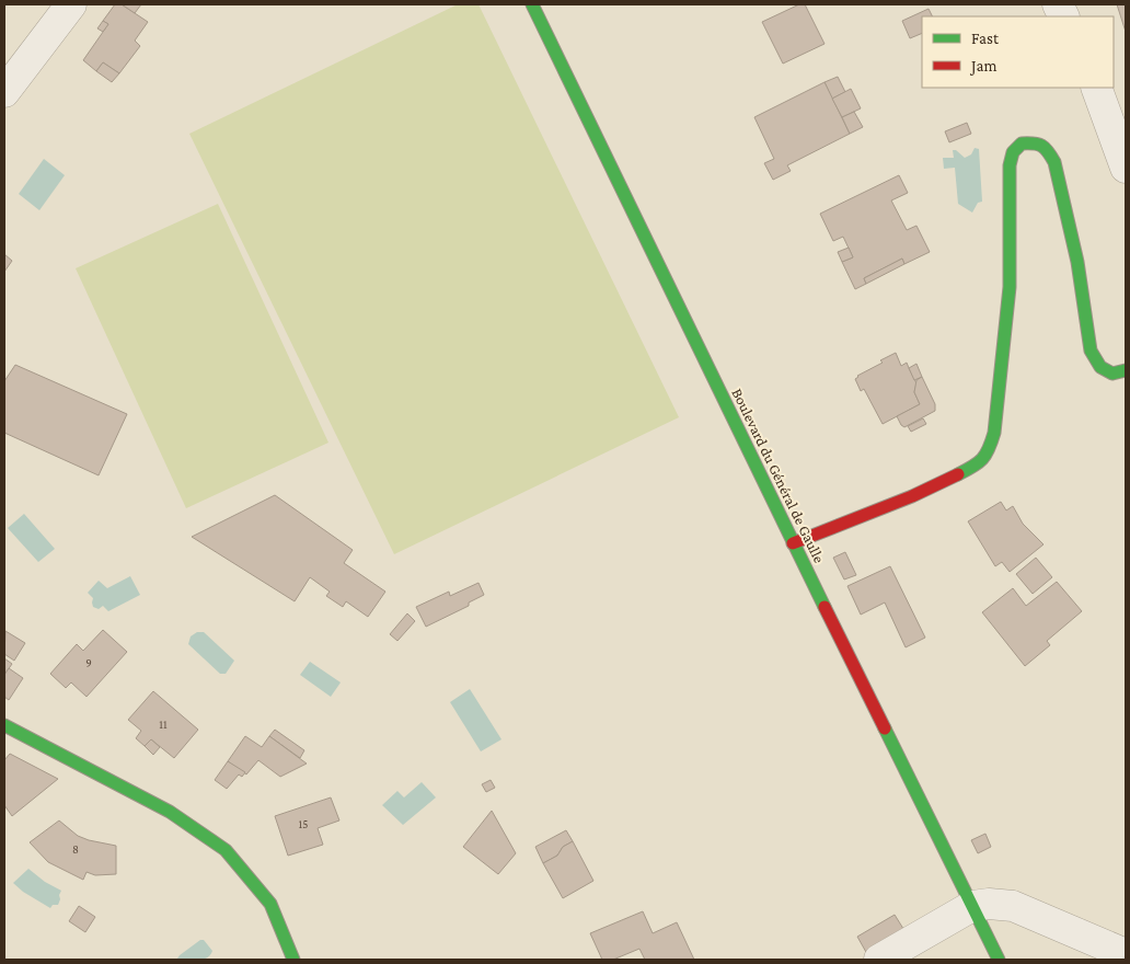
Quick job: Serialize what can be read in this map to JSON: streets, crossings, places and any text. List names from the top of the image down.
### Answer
{
  "streets": {
    "street": ["Boulevard du Général de Gaulle"]
  },
  "house_numbers": [
    "9",
    "11",
    "15",
    "8"
  ],
  "legend": ["Fast", "Jam"]
}
